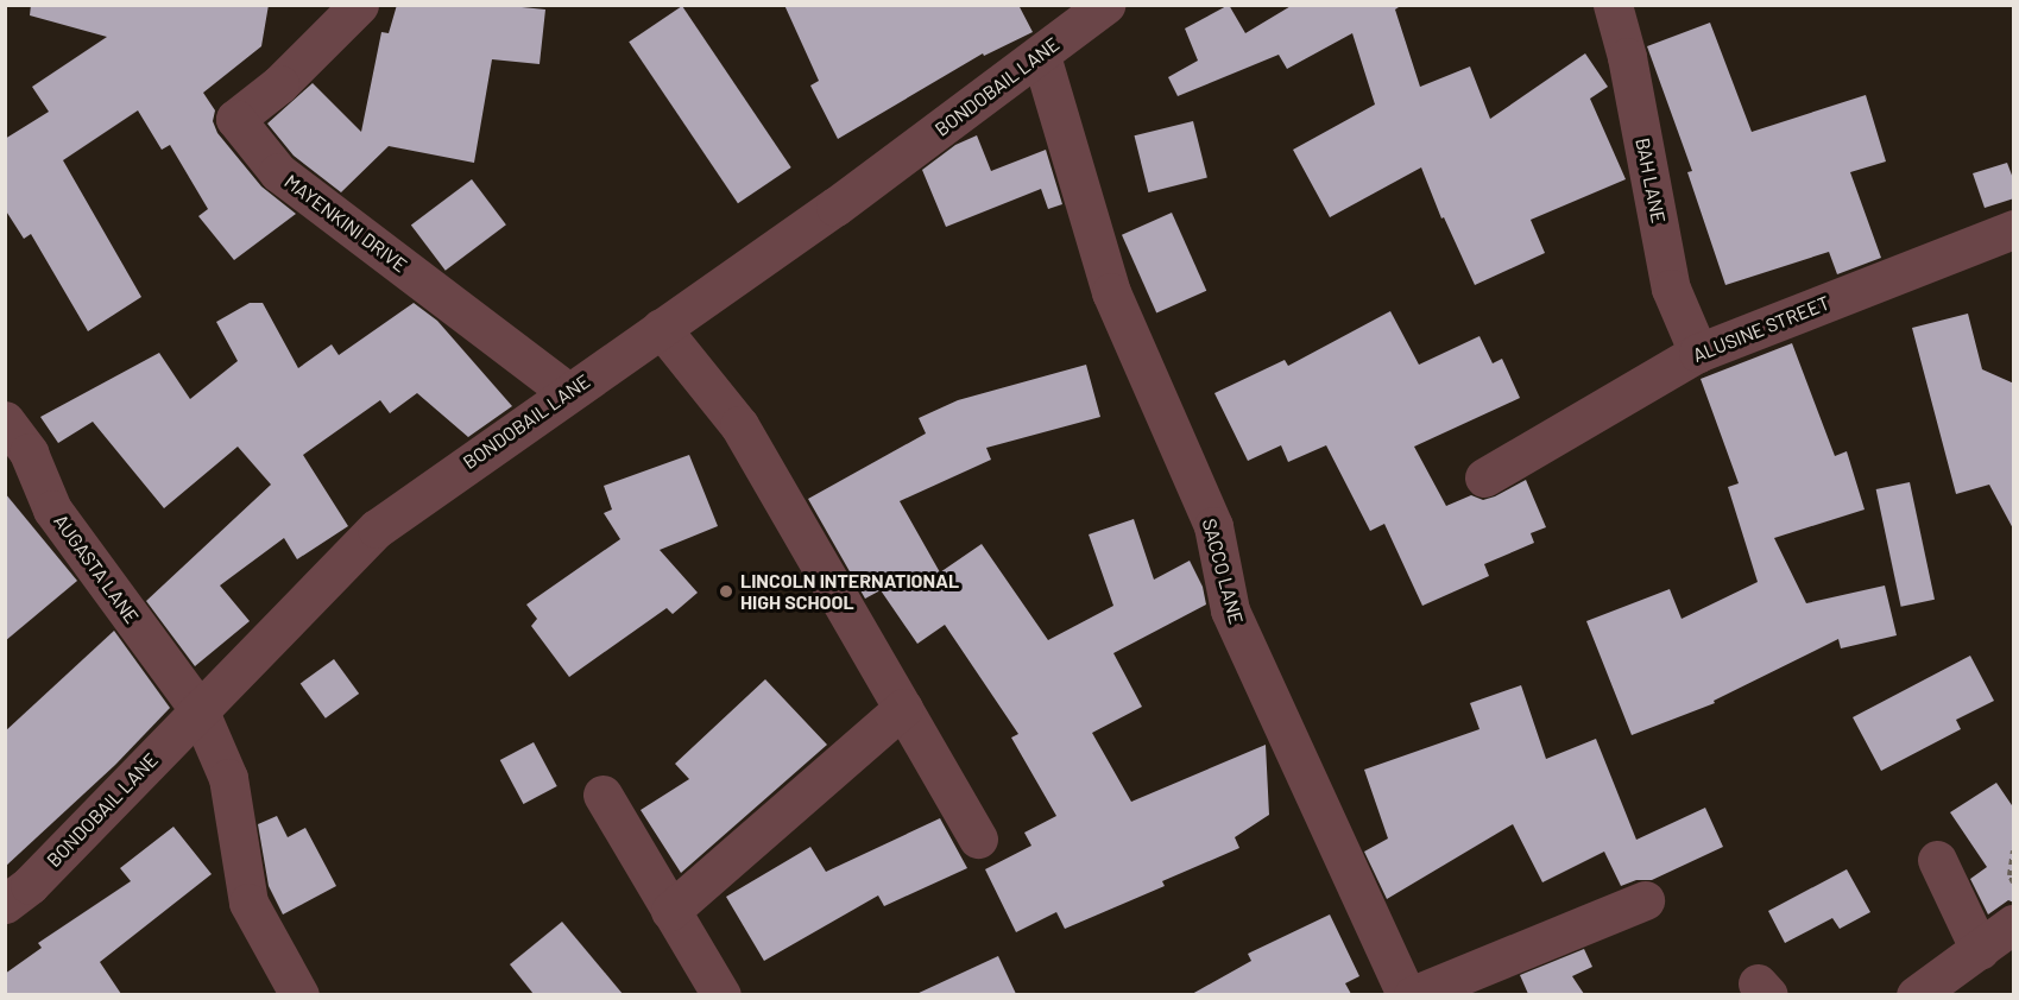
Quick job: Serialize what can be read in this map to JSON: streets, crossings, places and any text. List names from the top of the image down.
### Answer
{
  "streets": {
    "street": [
      "BONDOBAIL LANE",
      "BAH LANE",
      "MAYENKINI DRIVE",
      "ALUSINE STREET",
      "AUGASTA LANE",
      "SACCO LANE"
    ]
  },
  "crossings": [
    ["BONDOBAIL LANE", "MAYENKINI DRIVE"],
    ["BONDOBAIL LANE", "AUGASTA LANE"],
    ["BONDOBAIL LANE", "SACCO LANE"],
    ["BAH LANE", "ALUSINE STREET"]
  ],
  "places": ["LINCOLN INTERNATIONAL HIGH SCHOOL"]
}
